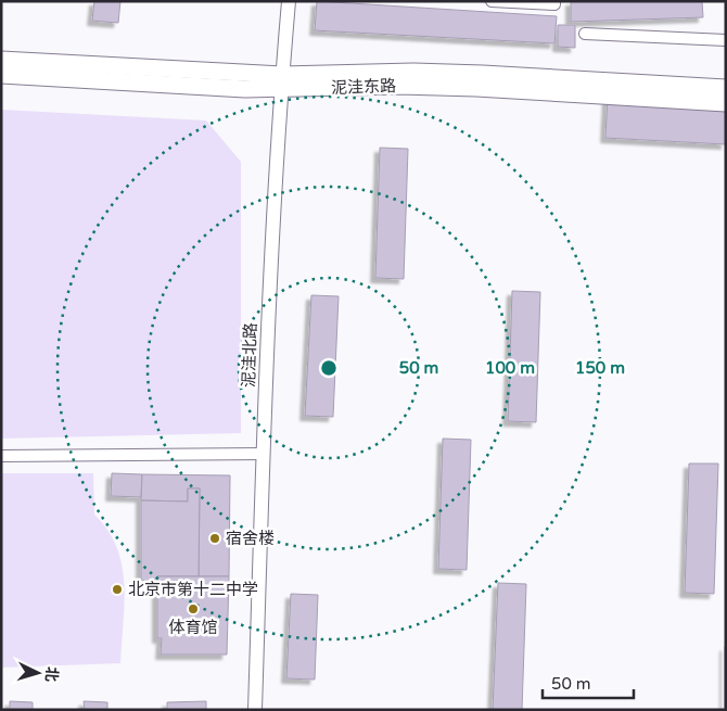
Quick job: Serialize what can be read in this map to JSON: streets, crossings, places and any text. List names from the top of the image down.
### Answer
{
  "streets": {
    "main road": ["泥洼东路"],
    "street": ["泥洼北路"]
  },
  "crossings": [
    ["泥洼东路", "泥洼北路"]
  ],
  "places": ["宿舍楼", "北京市第十二中学", "体育馆"],
  "scale_bar": "50 m",
  "north": "right",
  "rings": ["50 m", "100 m", "150 m"]
}
